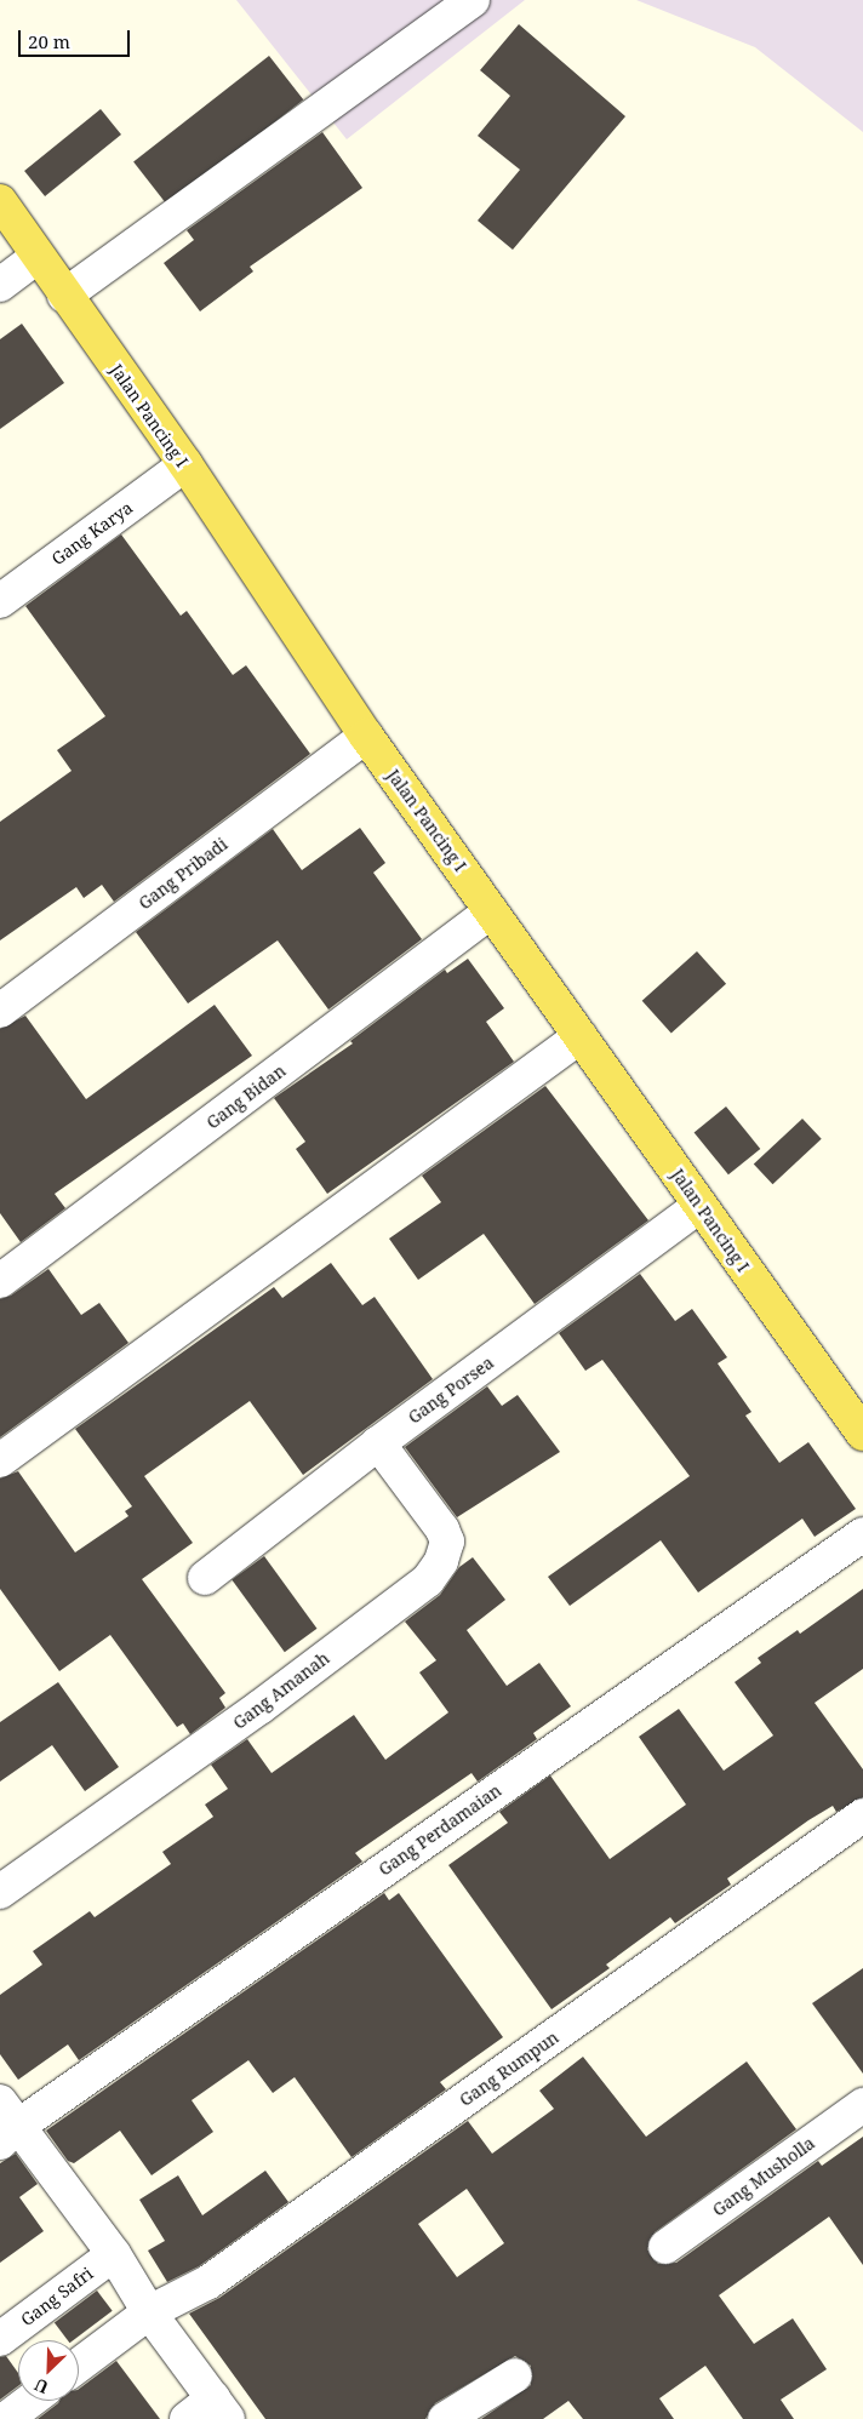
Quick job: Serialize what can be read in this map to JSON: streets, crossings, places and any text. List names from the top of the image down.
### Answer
{
  "streets": {
    "main road": ["Jalan Pancing I"],
    "street": [
      "Gang Karya",
      "Gang Pribadi",
      "Gang Bidan",
      "Gang Porsea",
      "Gang Amanah",
      "Gang Perdamaian",
      "Gang Rumpun",
      "Gang Musholla",
      "Gang Safri"
    ]
  },
  "crossings": [
    ["Jalan Pancing I", "Gang Karya"],
    ["Jalan Pancing I", "Gang Pribadi"],
    ["Jalan Pancing I", "Gang Bidan"],
    ["Jalan Pancing I", "Gang Porsea"],
    ["Gang Porsea", "Gang Amanah"]
  ],
  "scale_bar": "20 m",
  "north": "bottom left"
}
